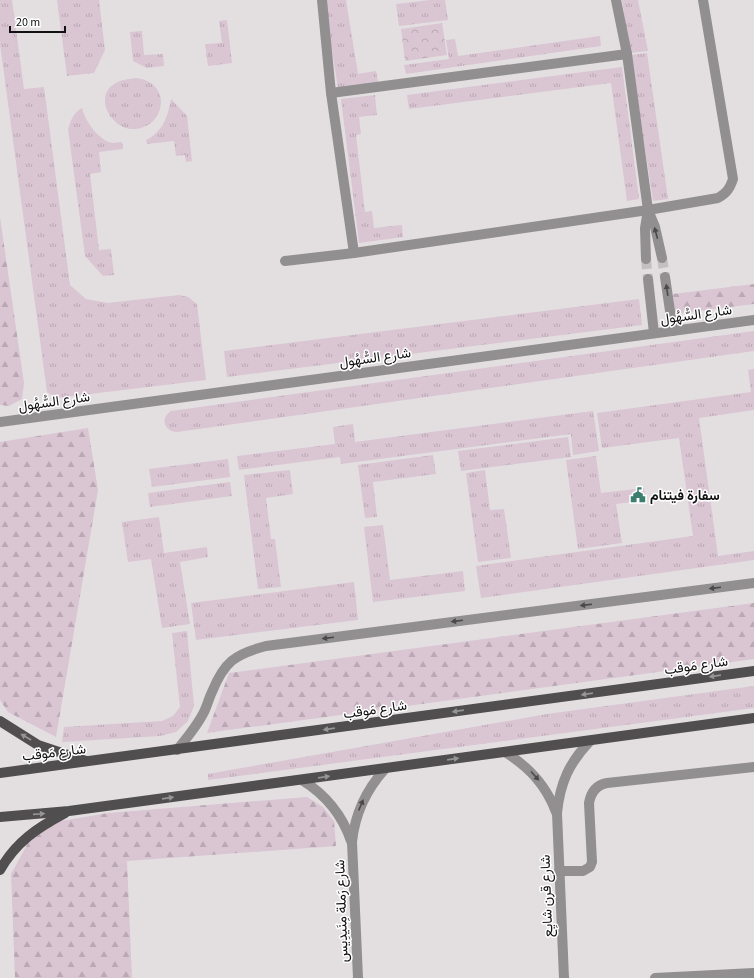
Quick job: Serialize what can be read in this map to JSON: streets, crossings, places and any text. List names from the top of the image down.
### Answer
{
  "streets": {
    "main road": ["شارع مَوقب"],
    "street": ["شارع السُّهُول", "شارع قرن شايِع", "شارع رَملة مِنَيدِيس"]
  },
  "places": {
    "public building": ["سفارة فيتنام"]
  },
  "scale_bar": "20 m"
}
